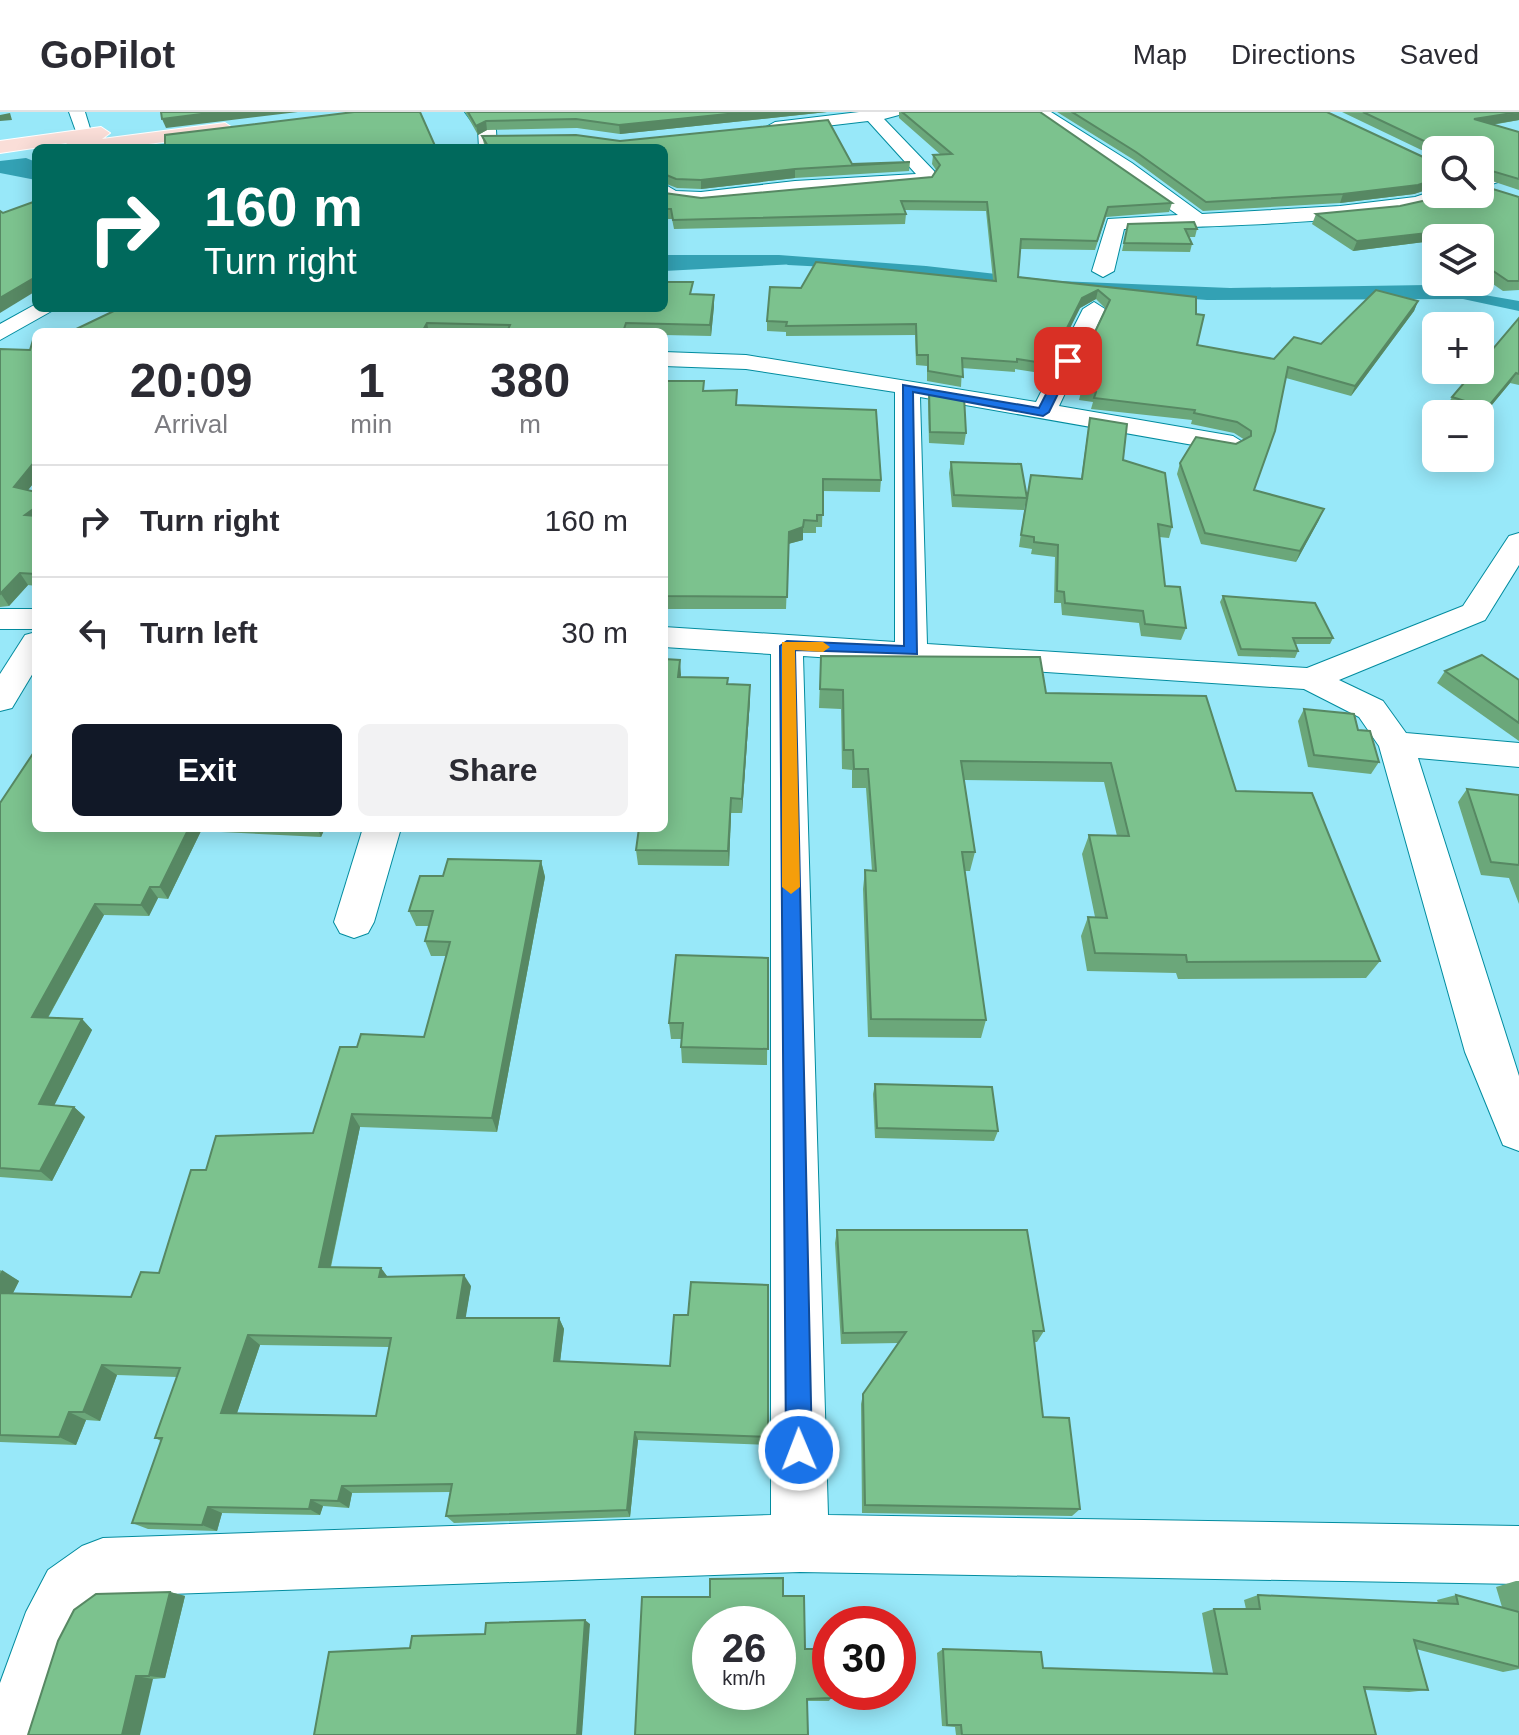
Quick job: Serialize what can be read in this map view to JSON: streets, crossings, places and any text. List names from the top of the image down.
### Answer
{
  "page": {
    "header": "GoPilot",
    "nav": ["Map", "Directions", "Saved"],
    "map_buttons": ["+", "−"],
    "turn": ["160 m", "Turn right"],
    "eta": [
      "20:09",
      "Arrival",
      "1",
      "min",
      "380",
      "m"
    ],
    "list": [
      {
        "name": "Turn right",
        "value": "160 m"
      },
      {
        "name": "Turn left",
        "value": "30 m"
      }
    ],
    "buttons": ["Exit", "Share"],
    "speed": "26 km/h",
    "limit": "30"
  }
}
